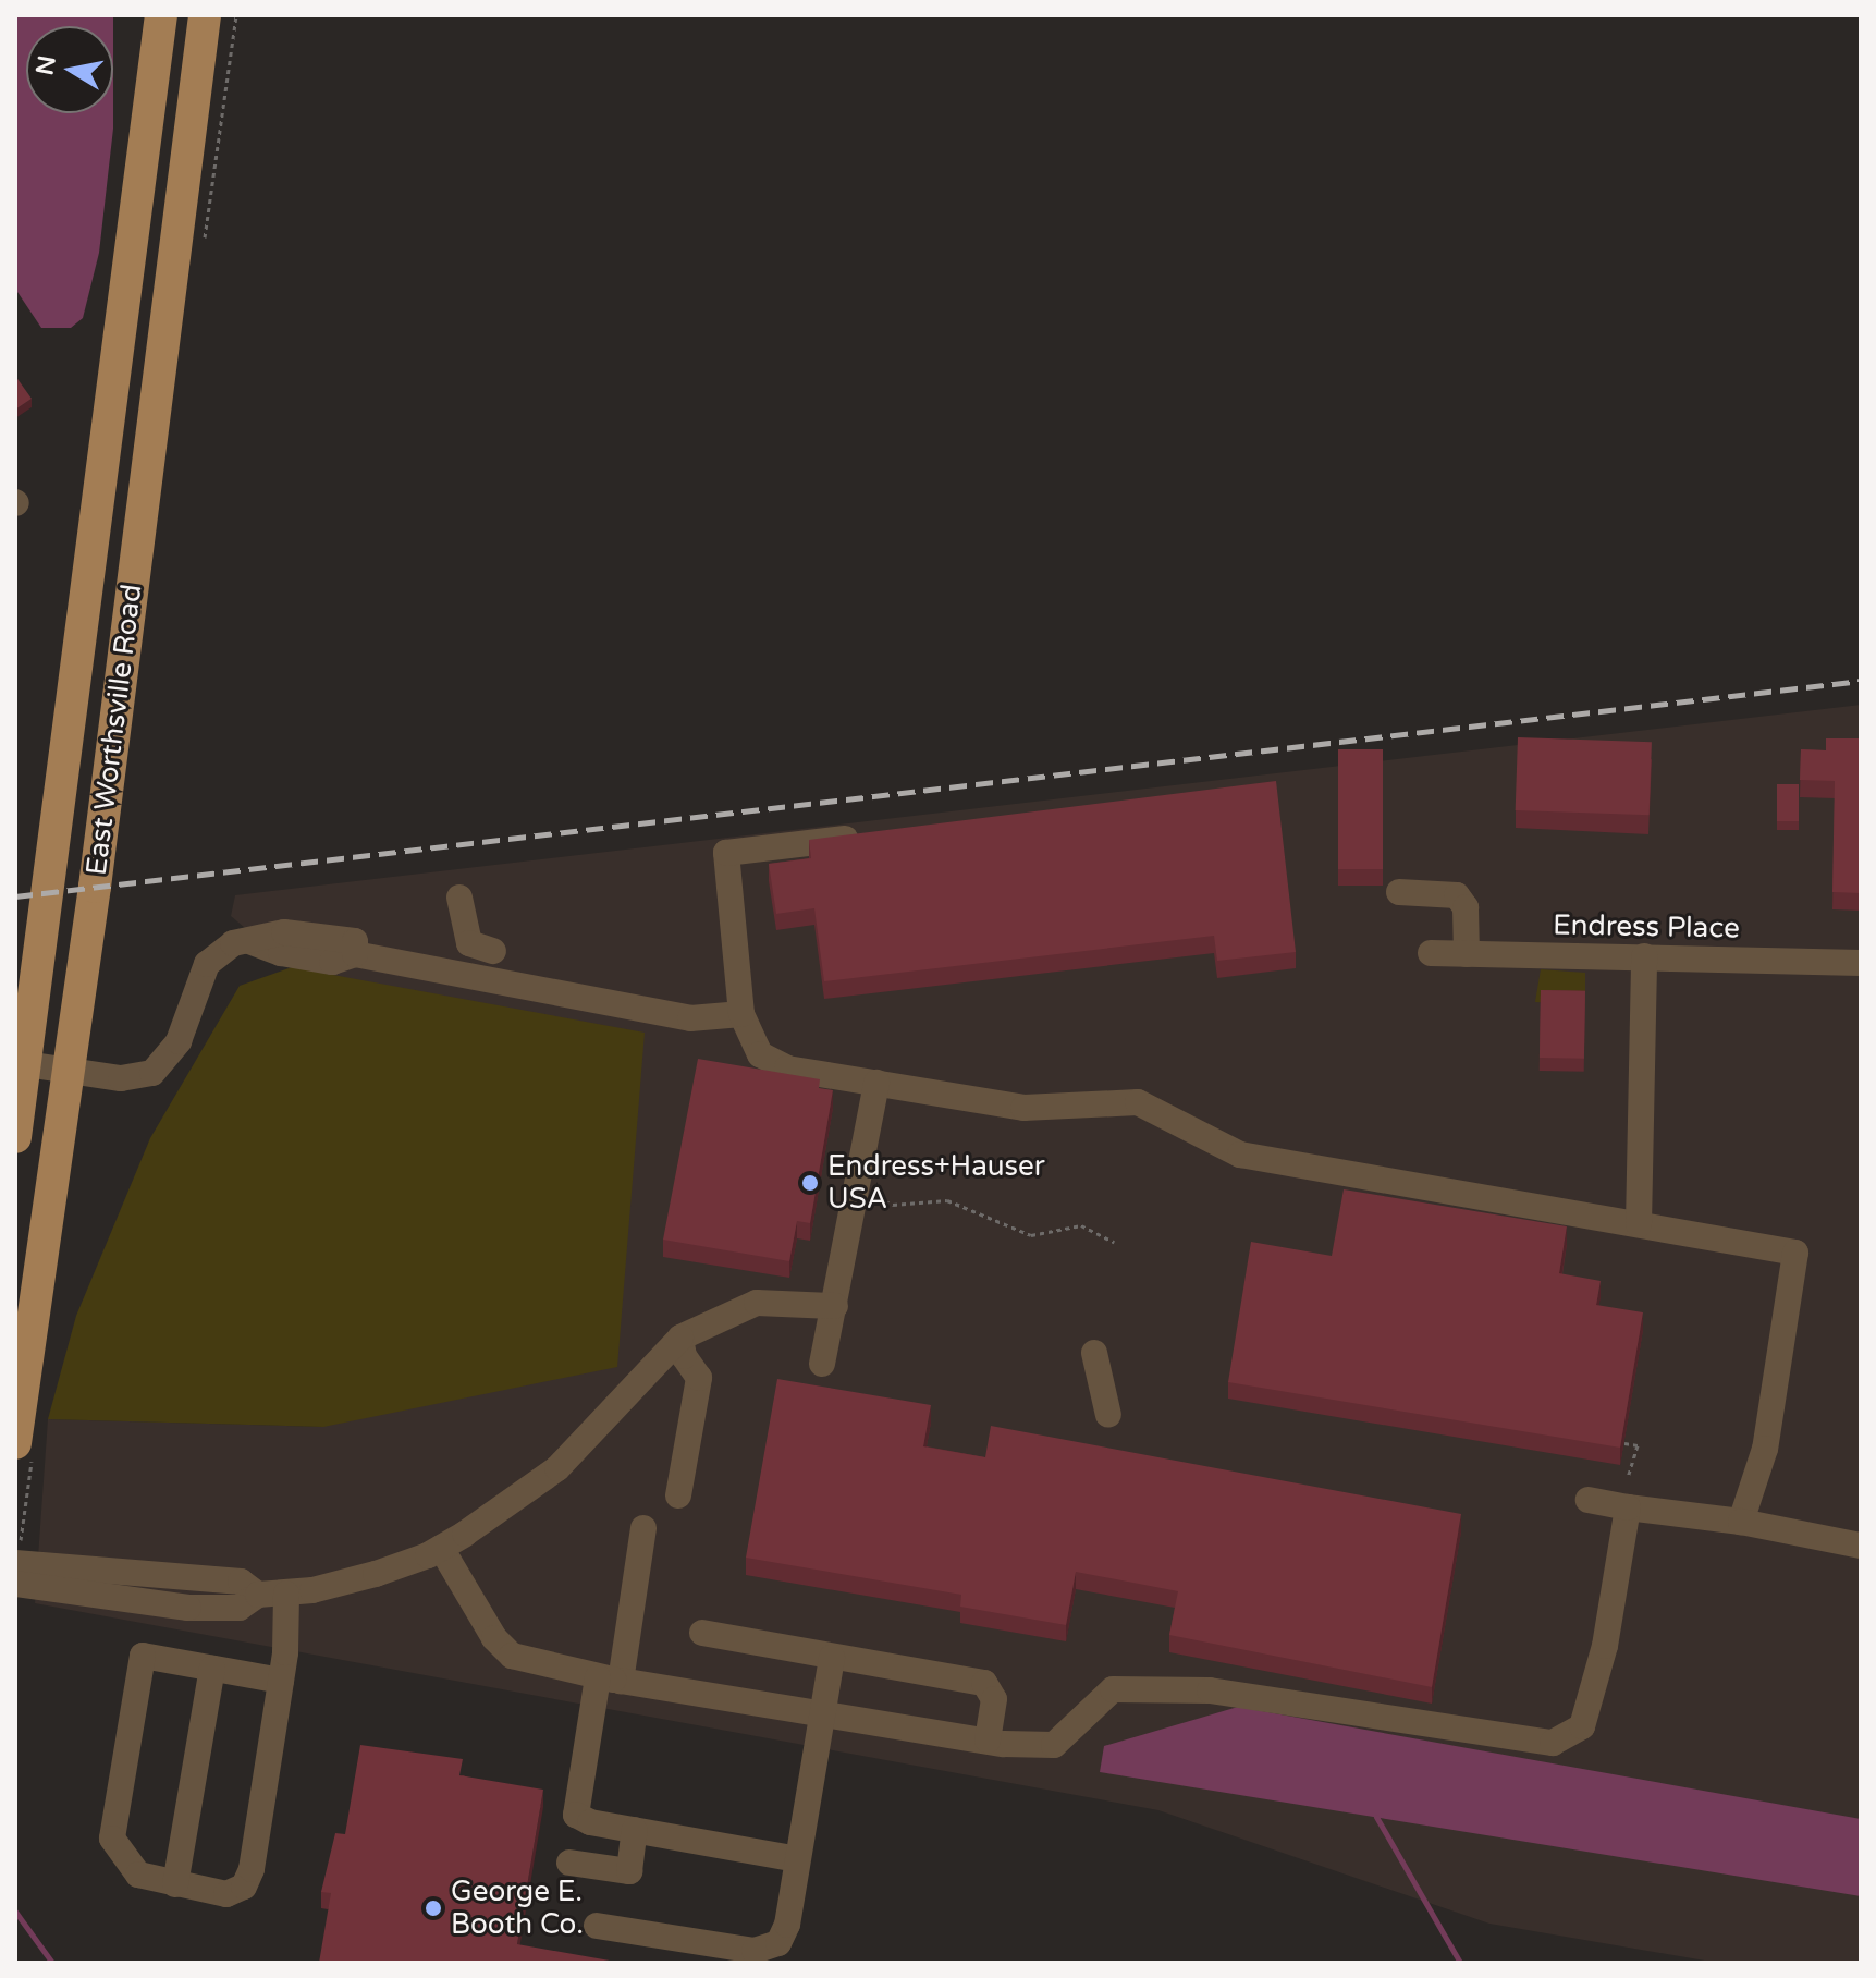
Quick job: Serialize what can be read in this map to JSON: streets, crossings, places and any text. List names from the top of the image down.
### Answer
{
  "streets": {
    "main road": ["East Worthsville Road"],
    "street": ["Endress Place"]
  },
  "places": ["Endress+Hauser USA", "George E. Booth Co."],
  "north": "left"
}
